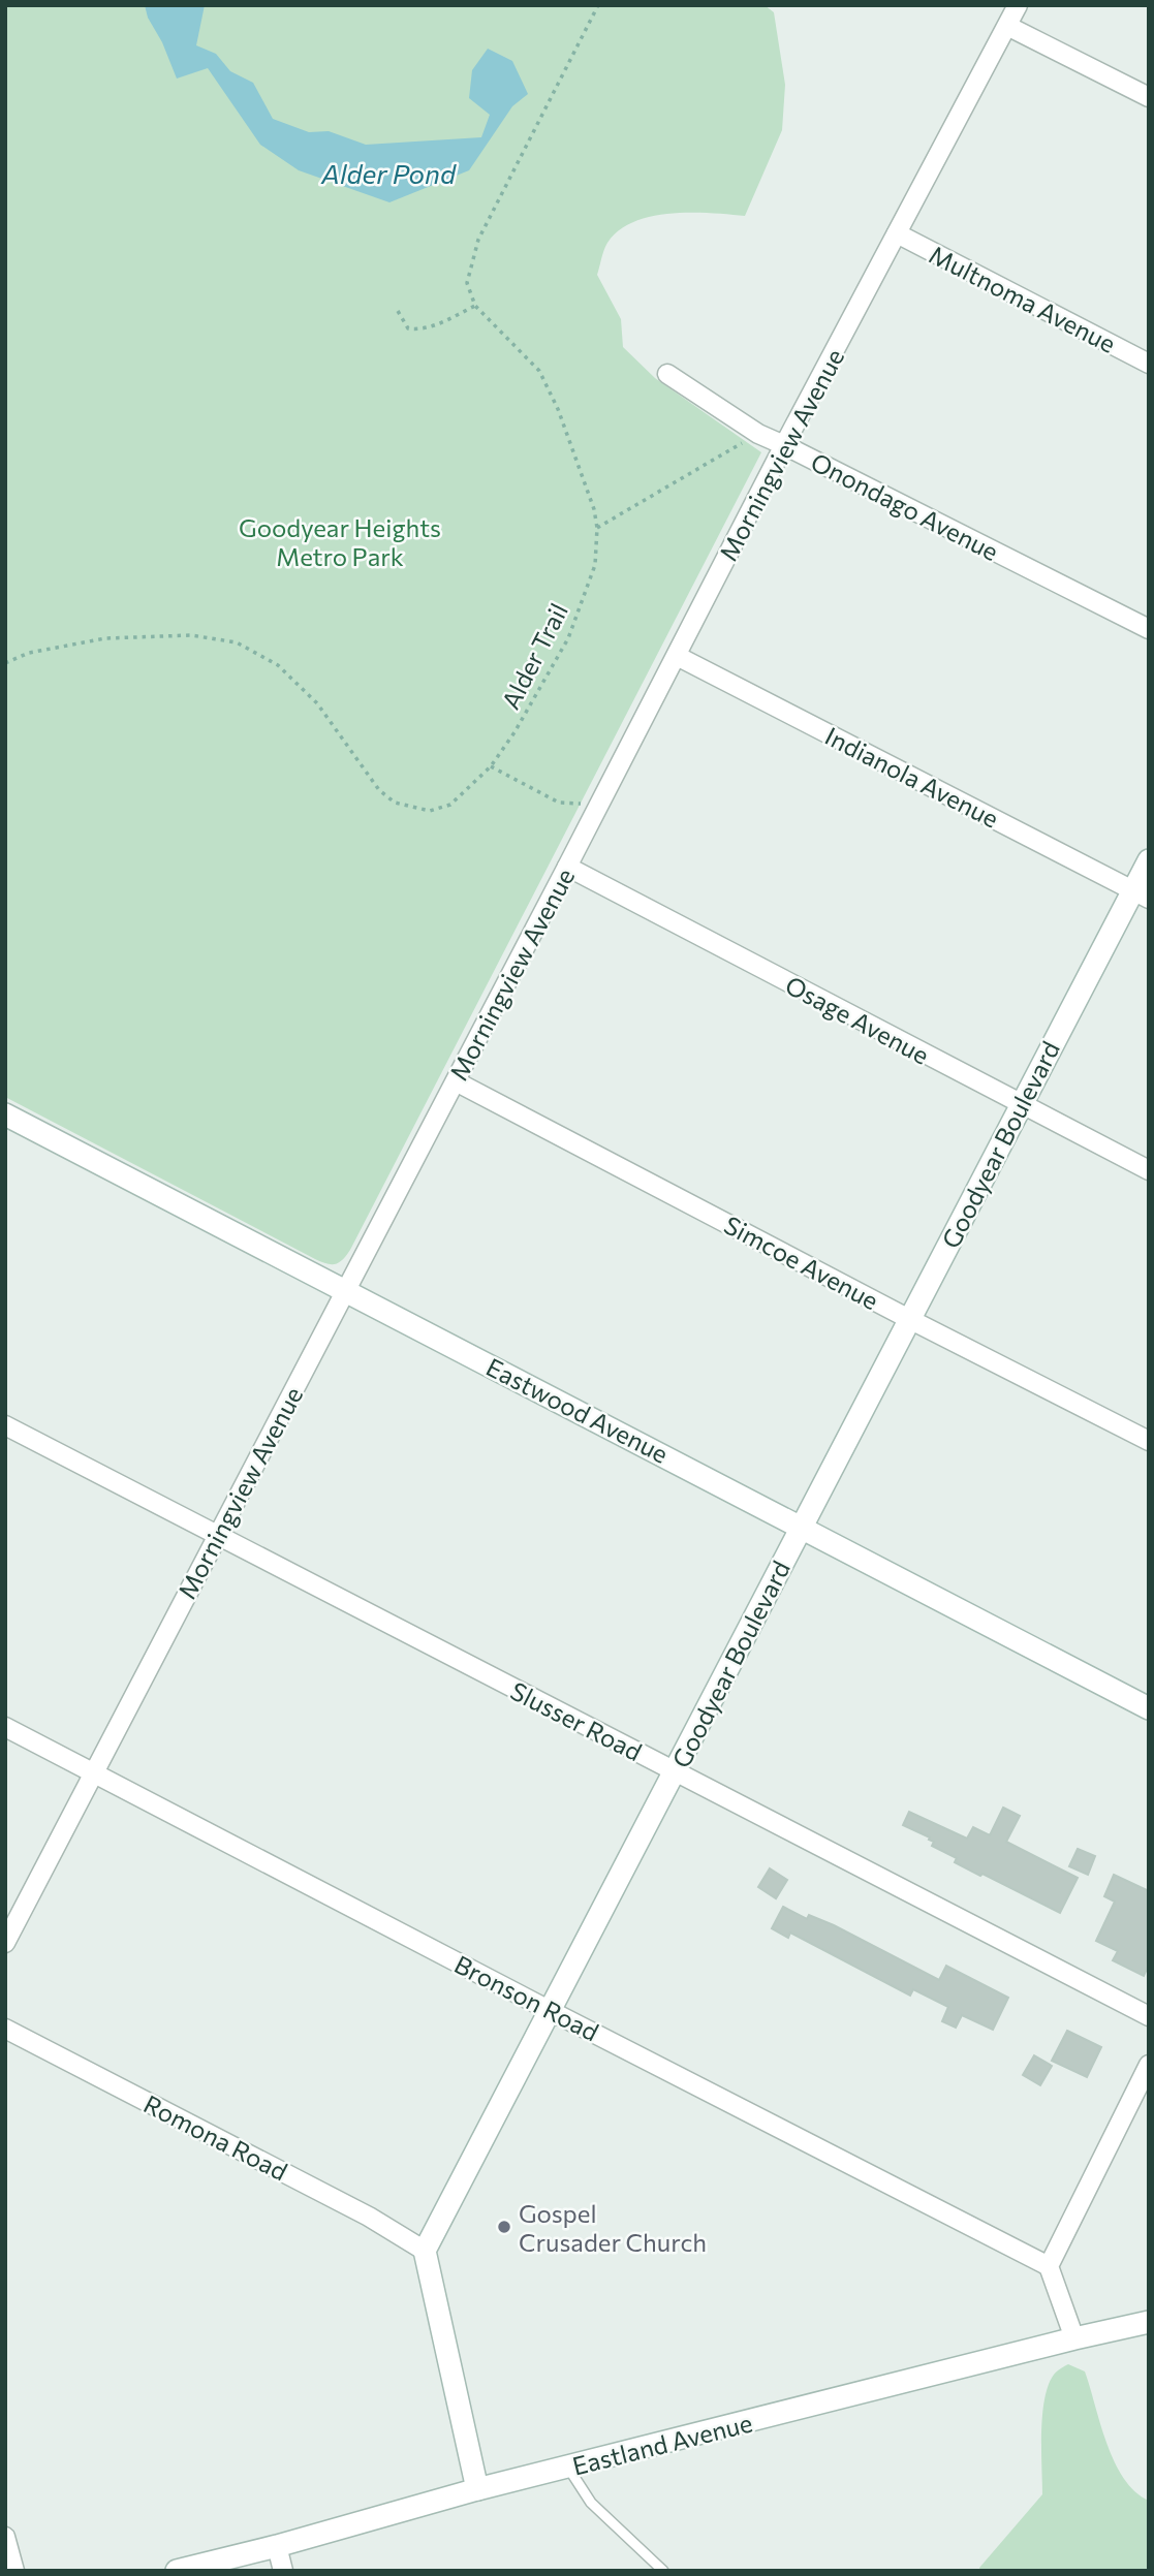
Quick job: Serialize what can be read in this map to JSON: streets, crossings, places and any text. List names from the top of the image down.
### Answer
{
  "streets": {
    "street": [
      "Multnoma Avenue",
      "Morningview Avenue",
      "Onondago Avenue",
      "Indianola Avenue",
      "Osage Avenue",
      "Goodyear Boulevard",
      "Simcoe Avenue",
      "Eastwood Avenue",
      "Slusser Road",
      "Bronson Road",
      "Romona Road",
      "Eastland Avenue"
    ],
    "path": ["Alder Trail"]
  },
  "crossings": [
    ["Multnoma Avenue", "Morningview Avenue"],
    ["Morningview Avenue", "Onondago Avenue"],
    ["Morningview Avenue", "Indianola Avenue"],
    ["Morningview Avenue", "Osage Avenue"],
    ["Morningview Avenue", "Simcoe Avenue"],
    ["Morningview Avenue", "Eastwood Avenue"],
    ["Morningview Avenue", "Slusser Road"],
    ["Morningview Avenue", "Bronson Road"],
    ["Indianola Avenue", "Goodyear Boulevard"],
    ["Osage Avenue", "Goodyear Boulevard"],
    ["Goodyear Boulevard", "Simcoe Avenue"],
    ["Goodyear Boulevard", "Eastwood Avenue"],
    ["Goodyear Boulevard", "Slusser Road"],
    ["Goodyear Boulevard", "Bronson Road"],
    ["Goodyear Boulevard", "Romona Road"]
  ],
  "water": ["Alder Pond"],
  "parks": ["Goodyear Heights Metro Park"],
  "places": ["Gospel Crusader Church"]
}
